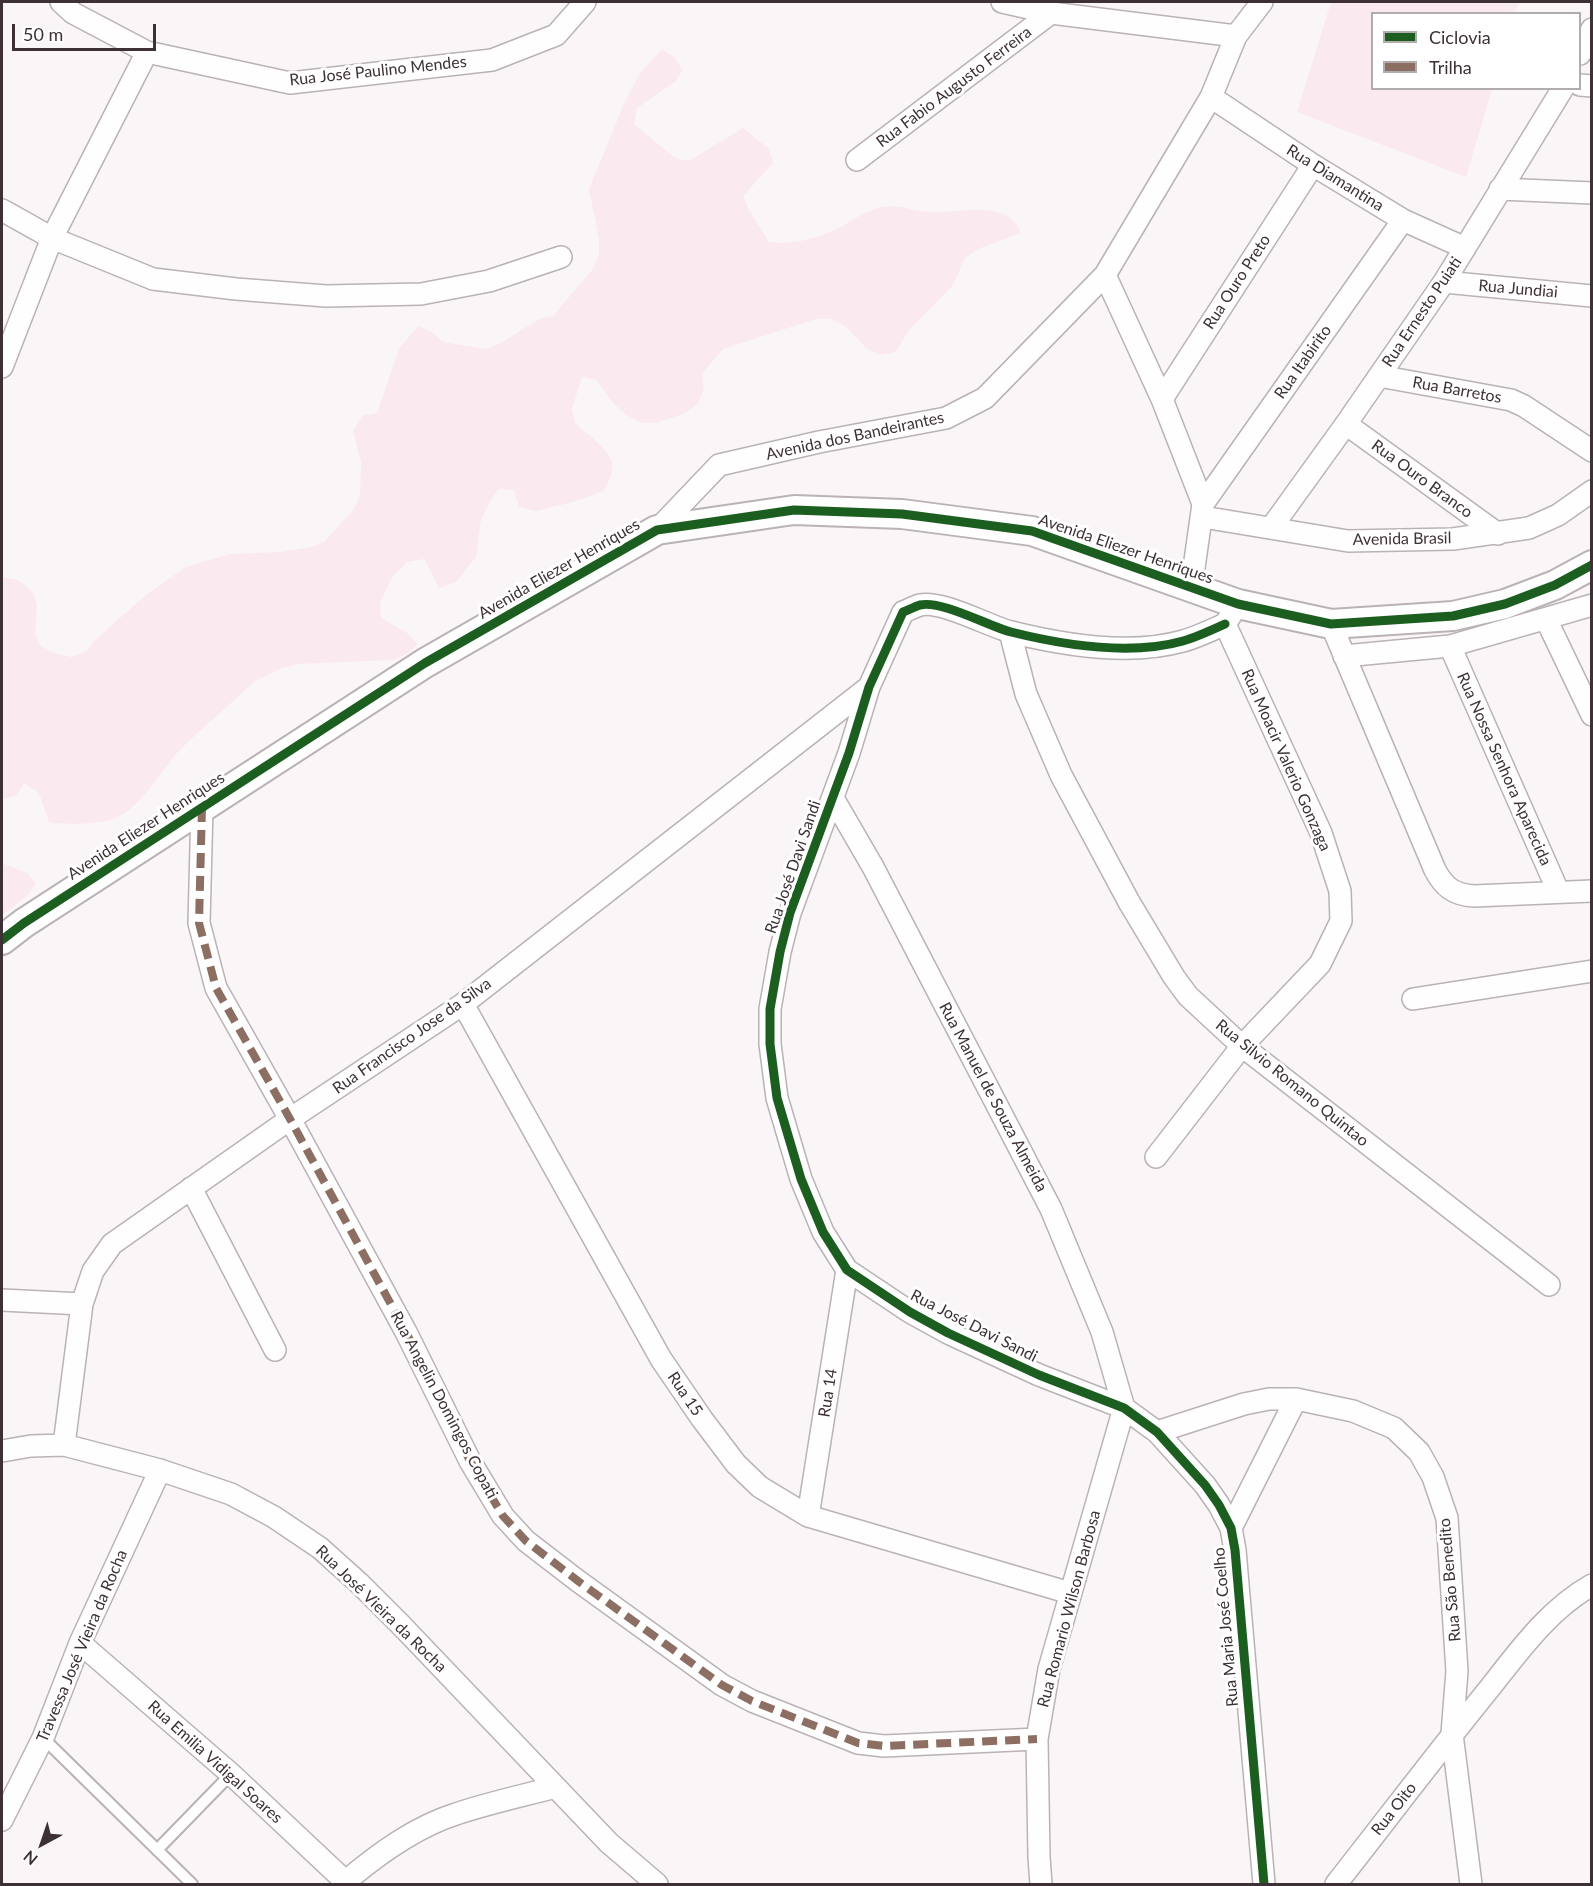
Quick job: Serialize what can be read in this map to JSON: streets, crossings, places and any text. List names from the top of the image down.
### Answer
{
  "streets": {
    "street": [
      "Rua José Paulino Mendes",
      "Rua Fabio Augusto Ferreira",
      "Rua Diamantina",
      "Rua Ouro Preto",
      "Rua Jundiai",
      "Rua Ernesto Puiati",
      "Rua Itabirito",
      "Rua Barretos",
      "Avenida dos Bandeirantes",
      "Rua Ouro Branco",
      "Avenida Brasil",
      "Avenida Eliezer Henriques",
      "Rua Moacir Valerio Gonzaga",
      "Rua Nossa Senhora Aparecida",
      "Rua José Davi Sandi",
      "Rua Francisco Jose da Silva",
      "Rua Silvio Romano Quintao",
      "Rua Manuel de Souza Almeida",
      "Rua 14",
      "Rua 15",
      "Rua Angelin Domingos Copati",
      "Rua São Benedito",
      "Rua José Vieira da Rocha",
      "Rua Romario Wilson Barbosa",
      "Rua Maria José Coelho",
      "Travessa José Vieira da Rocha",
      "Rua Emilia Vidigal Soares",
      "Rua Oito"
    ]
  },
  "crossings": [
    ["Rua Diamantina", "Rua Ouro Preto"],
    ["Rua Diamantina", "Rua Ernesto Puiati"],
    ["Rua Diamantina", "Rua Itabirito"],
    ["Rua Diamantina", "Avenida dos Bandeirantes"],
    ["Rua Jundiai", "Rua Ernesto Puiati"],
    ["Rua Ernesto Puiati", "Rua Barretos"],
    ["Rua Ernesto Puiati", "Rua Ouro Branco"],
    ["Rua Ernesto Puiati", "Avenida Brasil"],
    ["Rua Itabirito", "Avenida Brasil"],
    ["Avenida dos Bandeirantes", "Avenida Eliezer Henriques"],
    ["Rua Ouro Branco", "Avenida Brasil"],
    ["Avenida Eliezer Henriques", "Rua Moacir Valerio Gonzaga"],
    ["Avenida Eliezer Henriques", "Rua Angelin Domingos Copati"],
    ["Rua Moacir Valerio Gonzaga", "Rua Silvio Romano Quintao"],
    ["Rua José Davi Sandi", "Rua Francisco Jose da Silva"],
    ["Rua José Davi Sandi", "Rua Silvio Romano Quintao"],
    ["Rua José Davi Sandi", "Rua Manuel de Souza Almeida"],
    ["Rua José Davi Sandi", "Rua 14"],
    ["Rua José Davi Sandi", "Rua Romario Wilson Barbosa"],
    ["Rua José Davi Sandi", "Rua Maria José Coelho"],
    ["Rua Francisco Jose da Silva", "Rua 15"],
    ["Rua Francisco Jose da Silva", "Rua Angelin Domingos Copati"],
    ["Rua Francisco Jose da Silva", "Rua José Vieira da Rocha"],
    ["Rua Manuel de Souza Almeida", "Rua Romario Wilson Barbosa"],
    ["Rua Manuel de Souza Almeida", "Rua Maria José Coelho"],
    ["Rua 14", "Rua 15"],
    ["Rua 15", "Rua Romario Wilson Barbosa"],
    ["Rua Angelin Domingos Copati", "Rua Romario Wilson Barbosa"],
    ["Rua São Benedito", "Rua Maria José Coelho"],
    ["Rua São Benedito", "Rua Oito"],
    ["Rua José Vieira da Rocha", "Travessa José Vieira da Rocha"],
    ["Rua Romario Wilson Barbosa", "Rua Maria José Coelho"],
    ["Travessa José Vieira da Rocha", "Rua Emilia Vidigal Soares"]
  ],
  "legend": ["Ciclovia", "Trilha"],
  "scale_bar": "50 m",
  "north": "bottom left"
}
